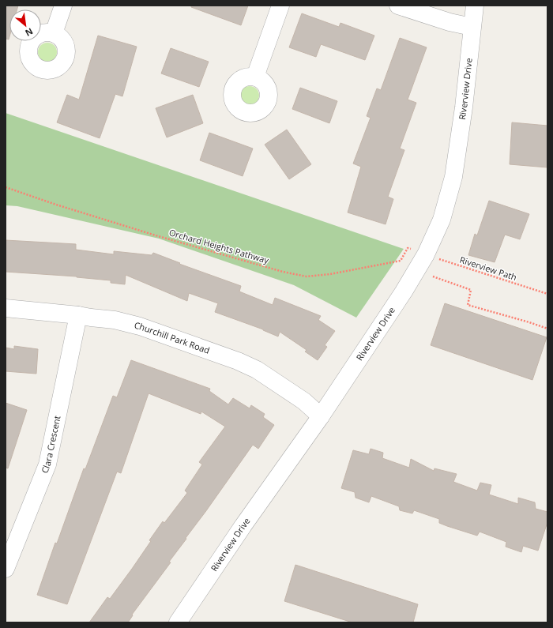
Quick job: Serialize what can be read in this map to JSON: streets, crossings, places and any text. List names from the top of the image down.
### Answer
{
  "streets": {
    "street": ["Riverview Drive", "Churchill Park Road", "Clara Crescent"],
    "path": ["Orchard Heights Pathway", "Riverview Path"]
  },
  "crossings": [
    ["Riverview Drive", "Orchard Heights Pathway"],
    ["Riverview Drive", "Riverview Path"],
    ["Riverview Drive", "Churchill Park Road"],
    ["Orchard Heights Pathway", "Riverview Path"],
    ["Churchill Park Road", "Clara Crescent"]
  ],
  "north": "bottom right"
}
